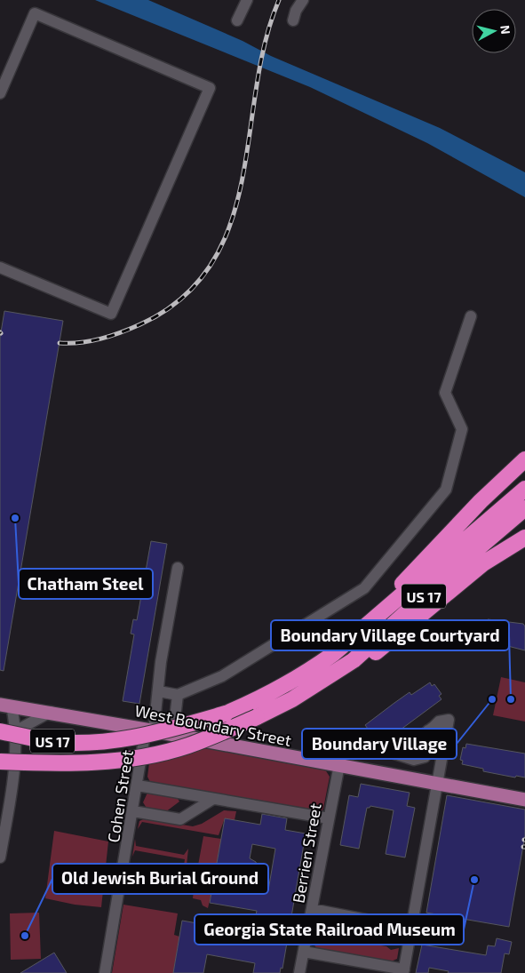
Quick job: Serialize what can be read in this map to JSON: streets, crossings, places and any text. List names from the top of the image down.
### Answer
{
  "streets": {
    "highway": ["US 17"],
    "main road": ["West Boundary Street"],
    "street": ["Cohen Street", "Berrien Street"]
  },
  "crossings": [
    ["West Boundary Street", "Cohen Street"],
    ["West Boundary Street", "Berrien Street"]
  ],
  "places": [
    "Chatham Steel",
    "Boundary Village",
    "Boundary Village Courtyard",
    "Georgia State Railroad Museum",
    "Old Jewish Burial Ground"
  ],
  "north": "right"
}
